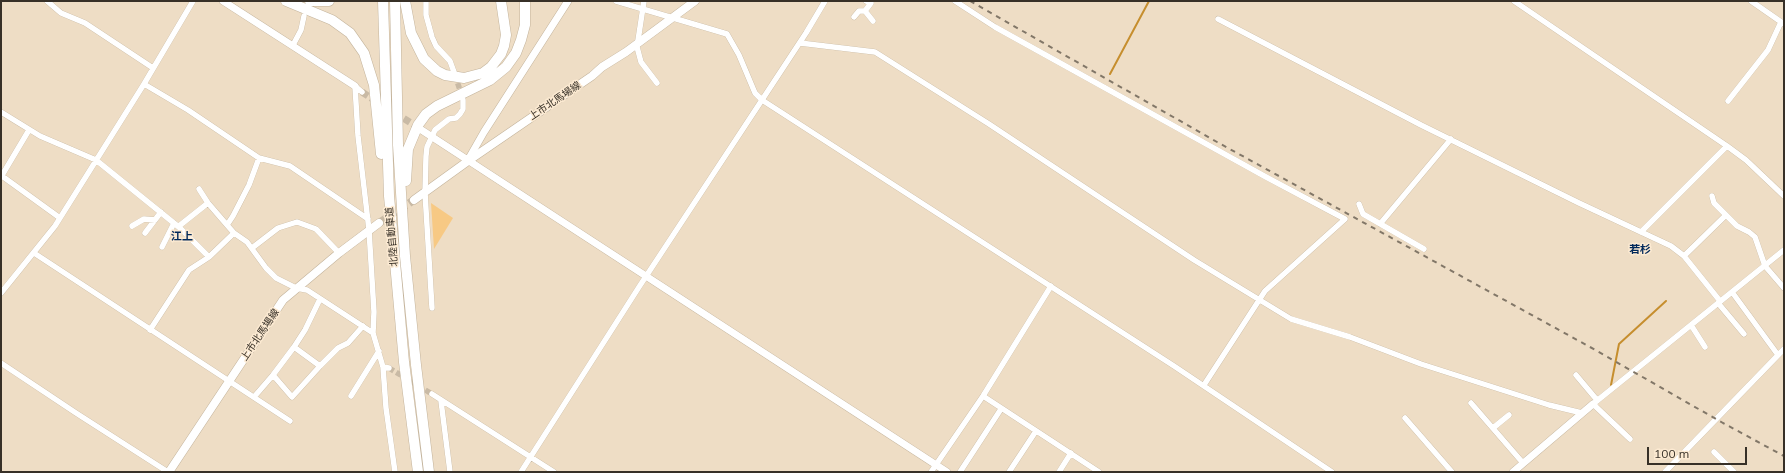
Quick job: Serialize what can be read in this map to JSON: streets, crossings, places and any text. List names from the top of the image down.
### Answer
{
  "streets": {
    "highway": ["北陸自動車道"],
    "main road": ["上市北馬場線"]
  },
  "districts": ["江上", "若杉"],
  "scale_bar": "100 m"
}
